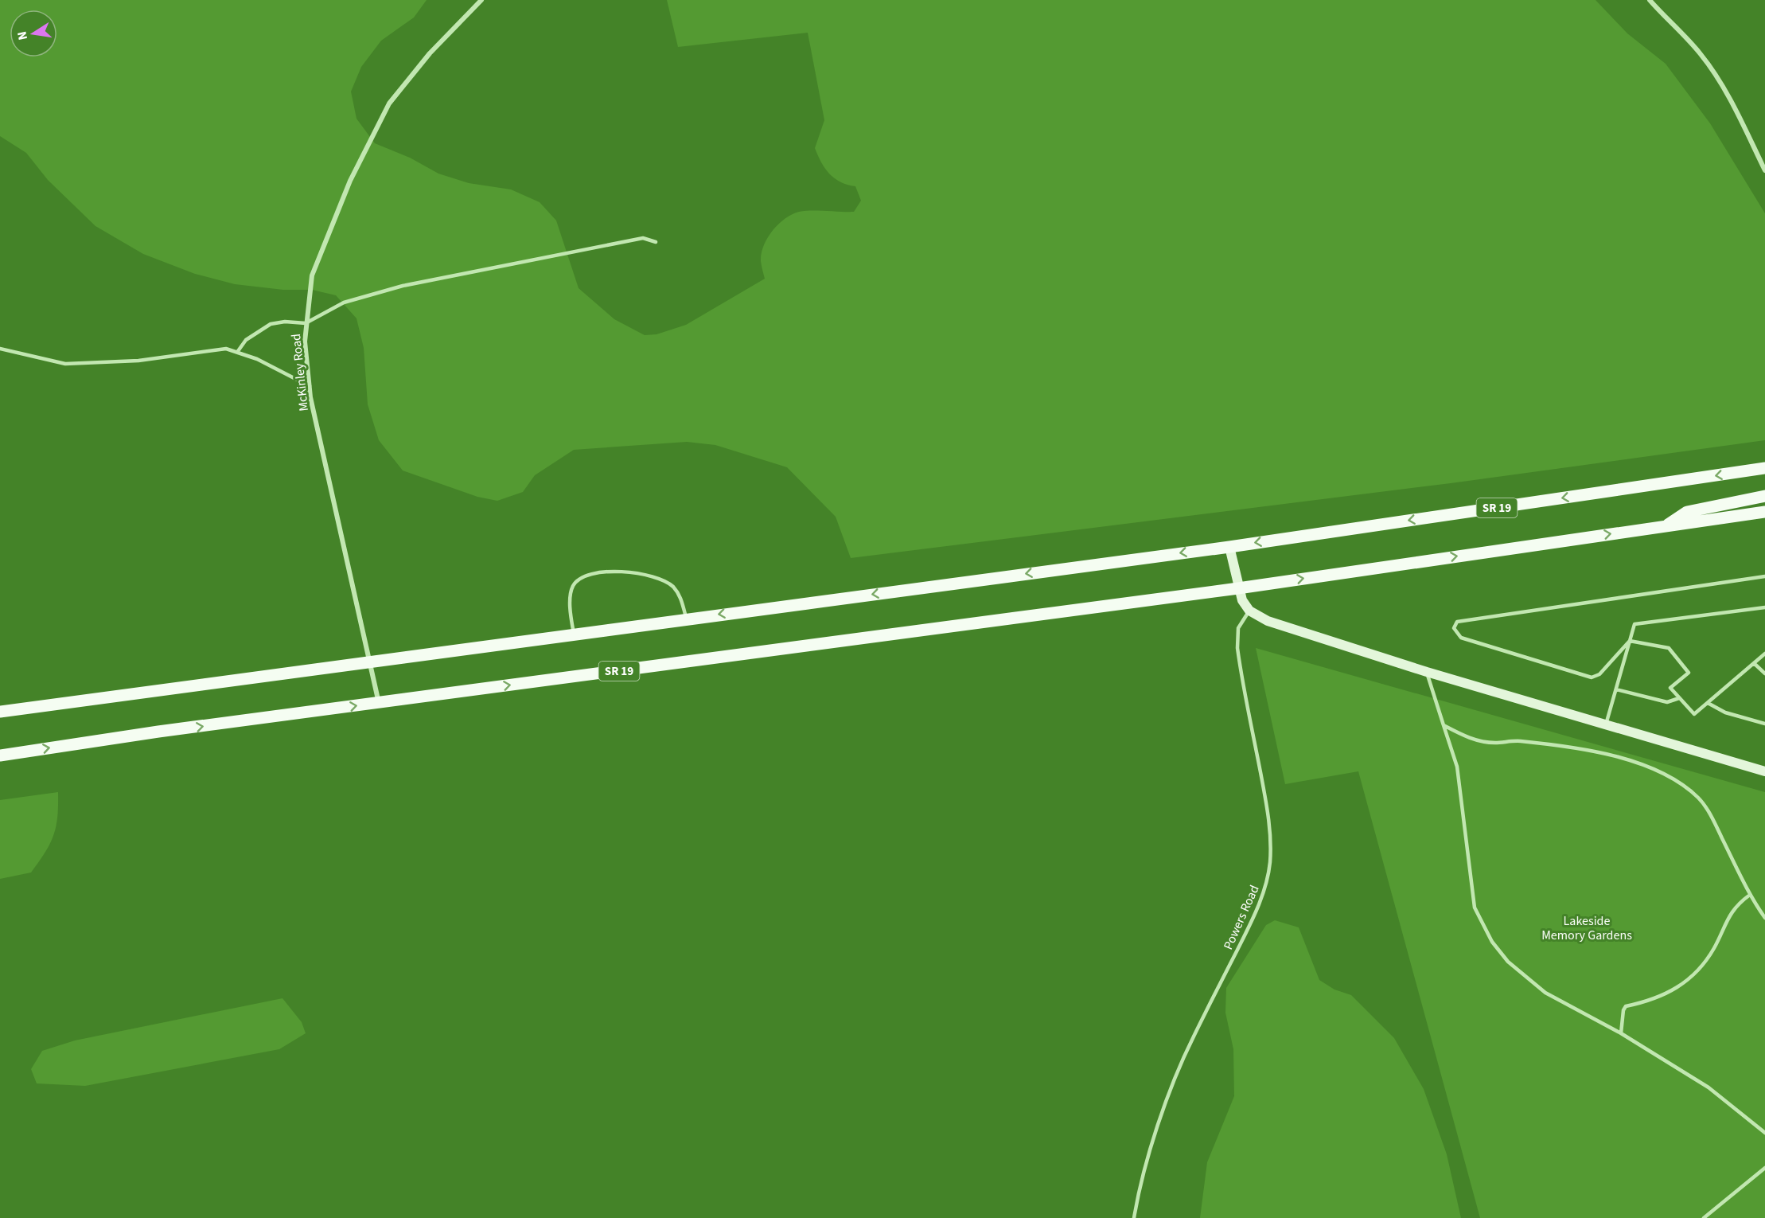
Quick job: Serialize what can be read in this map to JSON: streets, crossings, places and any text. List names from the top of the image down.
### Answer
{
  "streets": {
    "main road": ["SR 19"],
    "street": ["McKinley Road"],
    "lane": ["Powers Road"]
  },
  "crossings": [
    ["McKinley Road", "SR 19"]
  ],
  "parks": ["Lakeside Memory Gardens"],
  "north": "left"
}
